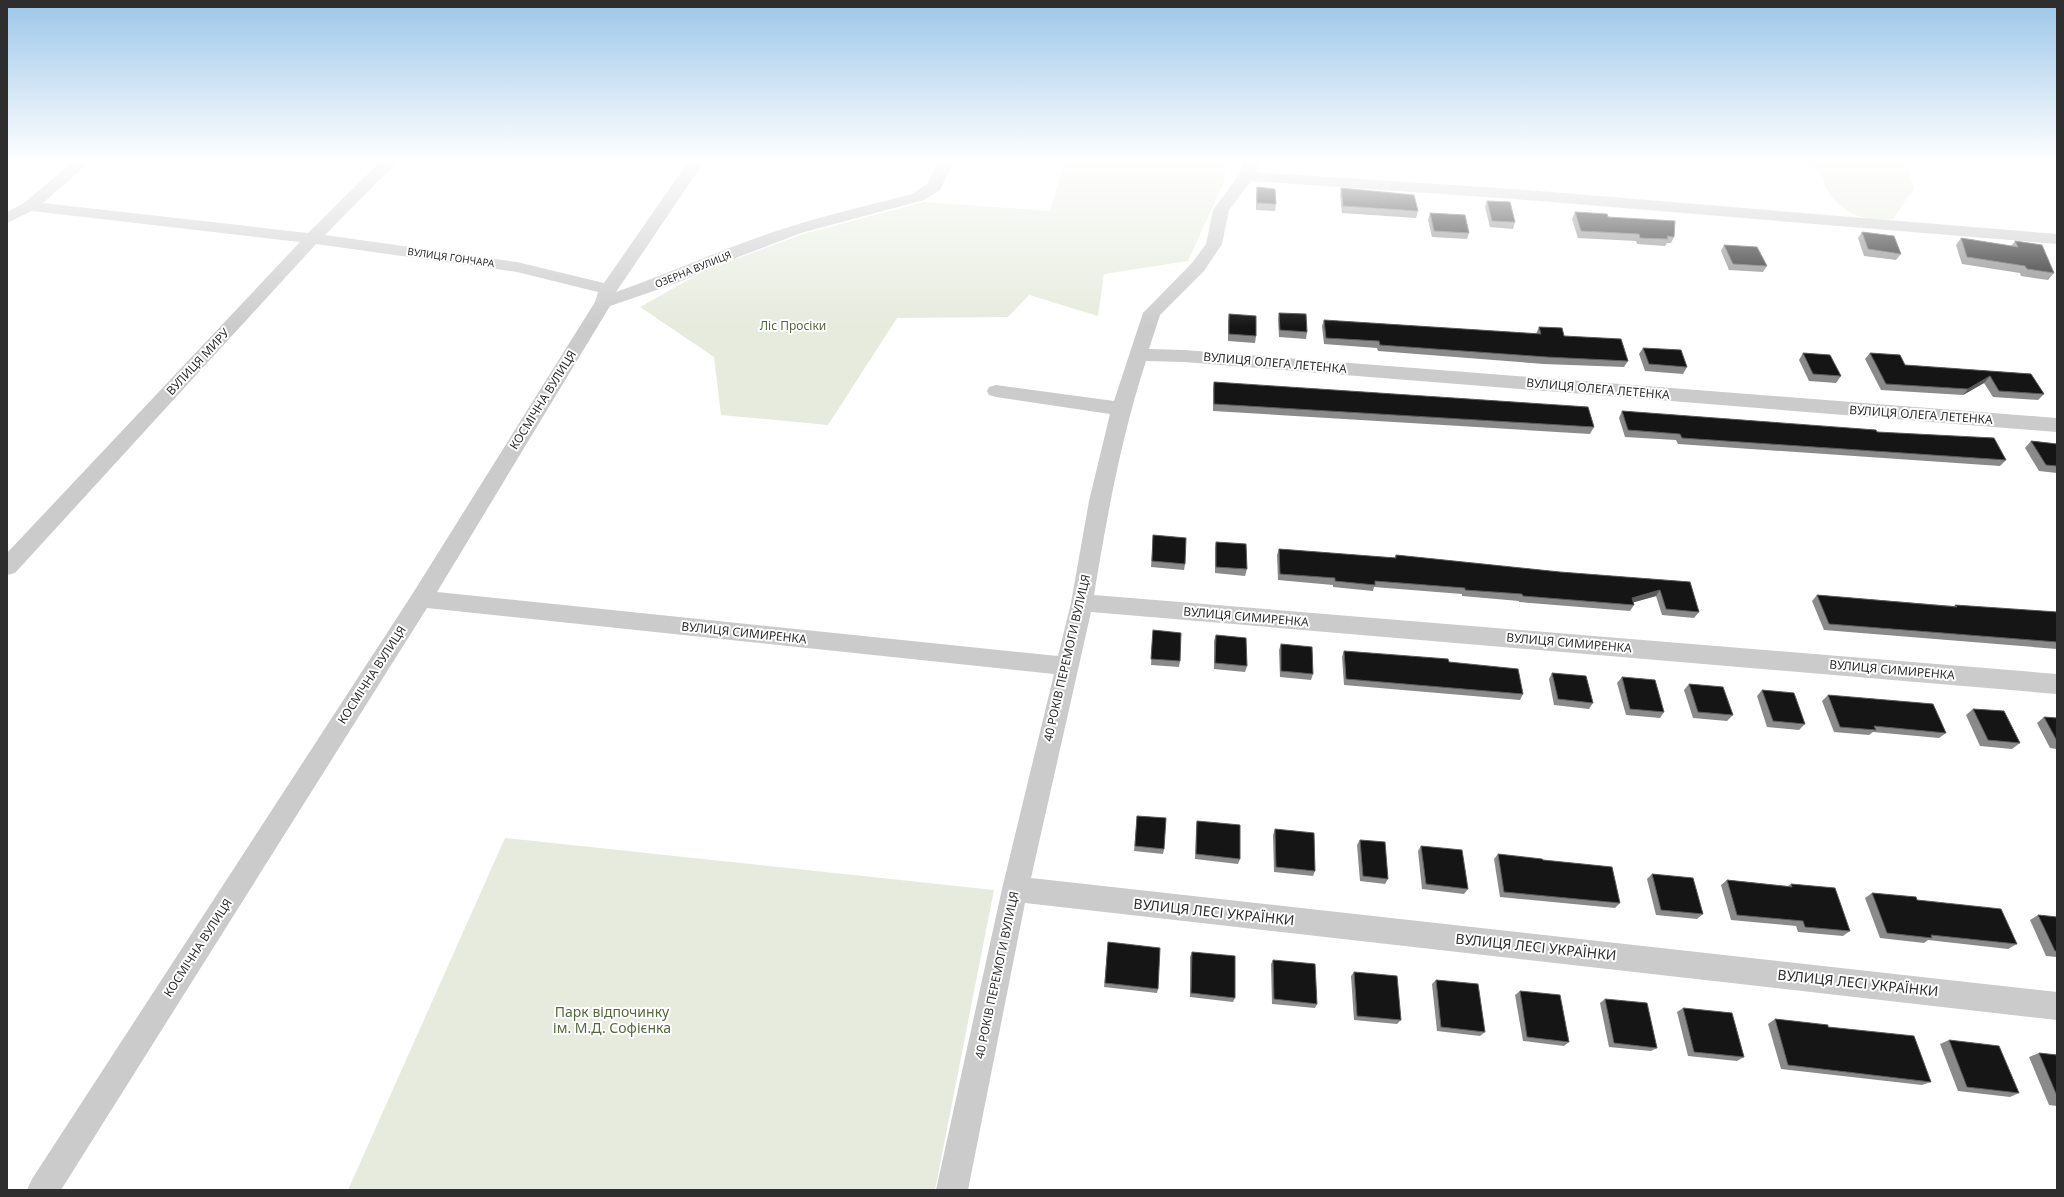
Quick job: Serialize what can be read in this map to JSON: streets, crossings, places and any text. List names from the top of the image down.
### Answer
{
  "streets": {
    "street": [
      "ВУЛИЦЯ ГОНЧАРА",
      "ОЗЕРНА ВУЛИЦЯ",
      "ВУЛИЦЯ МИРУ",
      "ВУЛИЦЯ ОЛЕГА ЛЕТЕНКА",
      "КОСМІЧНА ВУЛИЦЯ",
      "ВУЛИЦЯ СИМИРЕНКА",
      "40 РОКІВ ПЕРЕМОГИ ВУЛИЦЯ",
      "ВУЛИЦЯ ЛЕСІ УКРАЇНКИ"
    ]
  },
  "crossings": [
    ["ВУЛИЦЯ ГОНЧАРА", "ОЗЕРНА ВУЛИЦЯ"],
    ["ВУЛИЦЯ ГОНЧАРА", "ВУЛИЦЯ МИРУ"],
    ["ВУЛИЦЯ ГОНЧАРА", "КОСМІЧНА ВУЛИЦЯ"],
    ["ОЗЕРНА ВУЛИЦЯ", "КОСМІЧНА ВУЛИЦЯ"],
    ["ВУЛИЦЯ ОЛЕГА ЛЕТЕНКА", "40 РОКІВ ПЕРЕМОГИ ВУЛИЦЯ"],
    ["КОСМІЧНА ВУЛИЦЯ", "ВУЛИЦЯ СИМИРЕНКА"],
    ["ВУЛИЦЯ СИМИРЕНКА", "40 РОКІВ ПЕРЕМОГИ ВУЛИЦЯ"],
    ["40 РОКІВ ПЕРЕМОГИ ВУЛИЦЯ", "ВУЛИЦЯ ЛЕСІ УКРАЇНКИ"]
  ],
  "parks": ["Ліс Просіки", "Парк відпочинку ім. М.Д. Софієнка"]
}
